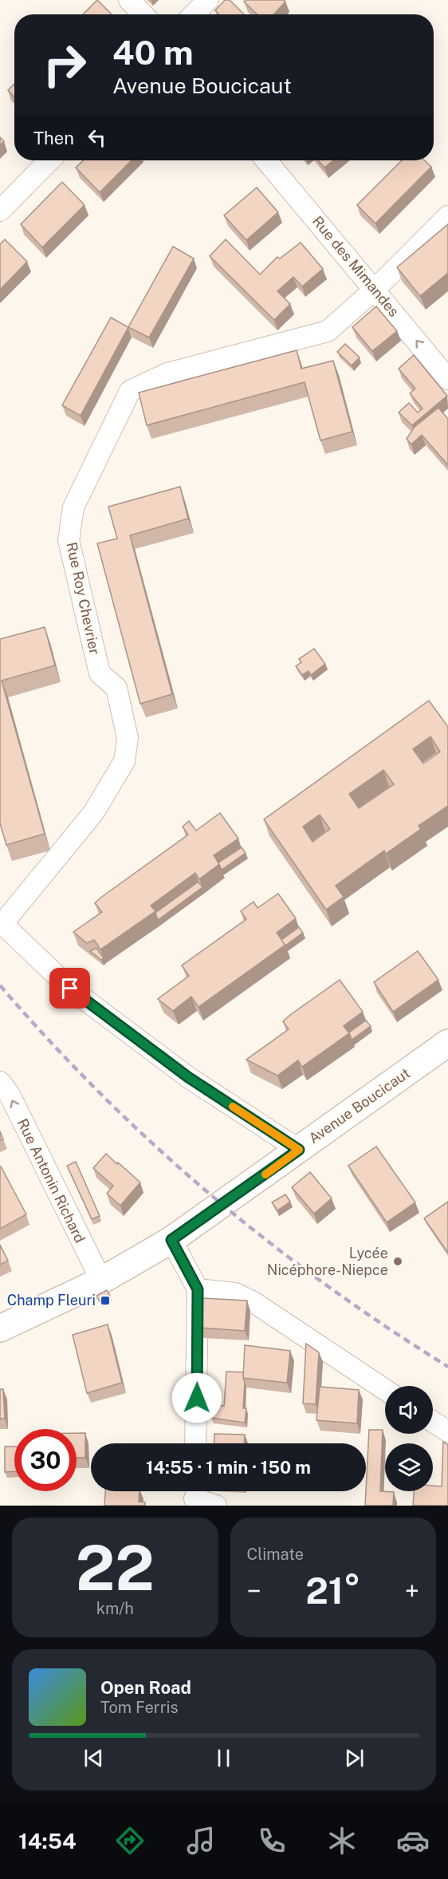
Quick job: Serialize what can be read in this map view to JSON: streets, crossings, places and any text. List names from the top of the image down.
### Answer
{
  "streets": {
    "main road": ["Avenue Boucicaut"],
    "street": ["Rue des Mimandes", "Rue Roy Chevrier", "Rue Antonin Richard"]
  },
  "crossings": [
    ["Rue des Mimandes", "Rue Roy Chevrier"],
    ["Avenue Boucicaut", "Rue Antonin Richard"]
  ],
  "one_way": ["Rue des Mimandes", "Rue Antonin Richard"],
  "places": {
    "other": ["Lycée Nicéphore-Niepce"],
    "transit": ["Champ Fleuri"]
  },
  "page": {
    "turn": ["40 m", "Avenue Boucicaut"],
    "then": "Then",
    "limit": "30",
    "trip": "14:55 · 1 min · 150 m",
    "tile": [
      ["22", "km/h"],
      "Climate"
    ],
    "heat": ["−", "21°", "+"],
    "song": ["Open Road", "Tom Ferris"],
    "tabs": "14:54"
  }
}
